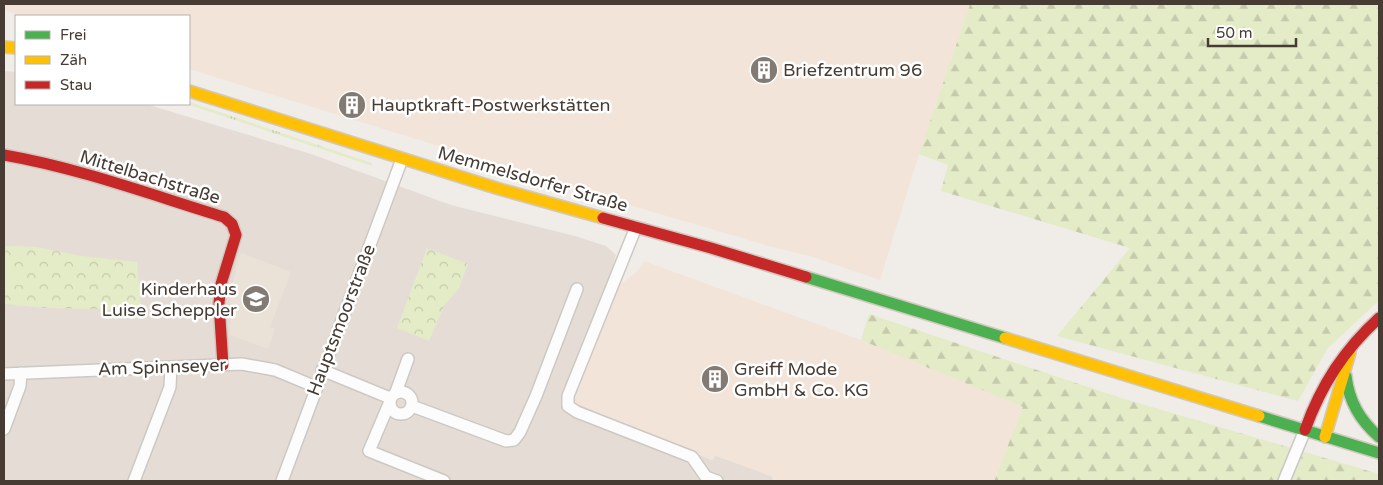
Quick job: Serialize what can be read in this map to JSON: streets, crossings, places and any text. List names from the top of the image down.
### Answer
{
  "streets": {
    "main road": ["Mittelbachstraße", "Memmelsdorfer Straße"],
    "street": ["Hauptsmoorstraße", "Am Spinnseyer"]
  },
  "crossings": [
    ["Mittelbachstraße", "Am Spinnseyer"],
    ["Memmelsdorfer Straße", "Hauptsmoorstraße"],
    ["Hauptsmoorstraße", "Am Spinnseyer"]
  ],
  "places": {
    "building": ["Briefzentrum 96", "Hauptkraft-Postwerkstätten", "Greiff Mode GmbH & Co. KG"],
    "school or university": ["Kinderhaus Luise Scheppler"]
  },
  "legend": ["Frei", "Zäh", "Stau"],
  "scale_bar": "50 m"
}
